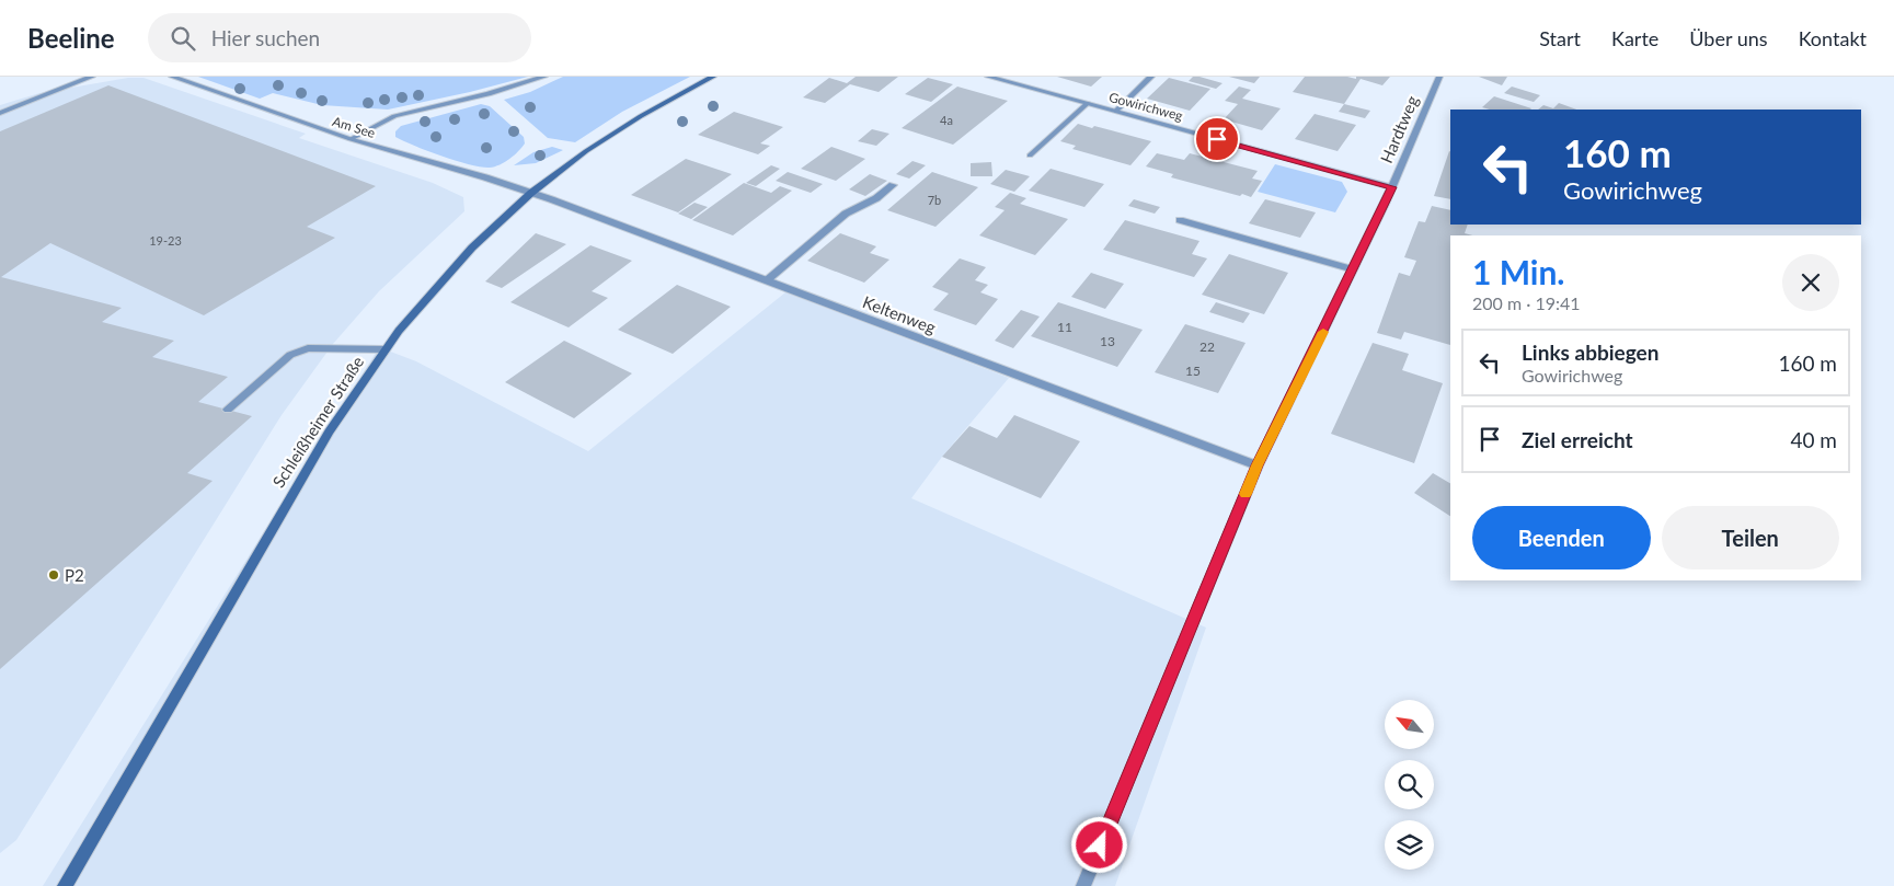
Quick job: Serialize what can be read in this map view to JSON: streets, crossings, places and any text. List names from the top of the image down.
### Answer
{
  "streets": {
    "street": [
      "Gowirichweg",
      "Am See",
      "Hardtweg",
      "Keltenweg",
      "Schleißheimer Straße"
    ]
  },
  "crossings": [
    ["Gowirichweg", "Hardtweg"],
    ["Am See", "Keltenweg"],
    ["Am See", "Schleißheimer Straße"],
    ["Hardtweg", "Keltenweg"],
    ["Keltenweg", "Schleißheimer Straße"]
  ],
  "places": ["P2"],
  "house_numbers": [
    "4a",
    "7b",
    "19-23",
    "11",
    "13",
    "22",
    "15"
  ],
  "north": "top left",
  "page": {
    "header": "Beeline",
    "search": "Hier suchen",
    "nav": [
      "Start",
      "Karte",
      "Über uns",
      "Kontakt"
    ],
    "turn": ["160 m", "Gowirichweg"],
    "heading": ["1 Min.", "200 m · 19:41"],
    "list": [
      {
        "name": "Links abbiegen",
        "note": "Gowirichweg",
        "value": "160 m"
      },
      {
        "name": "Ziel erreicht",
        "value": "40 m"
      }
    ],
    "buttons": ["Beenden", "Teilen"]
  }
}
